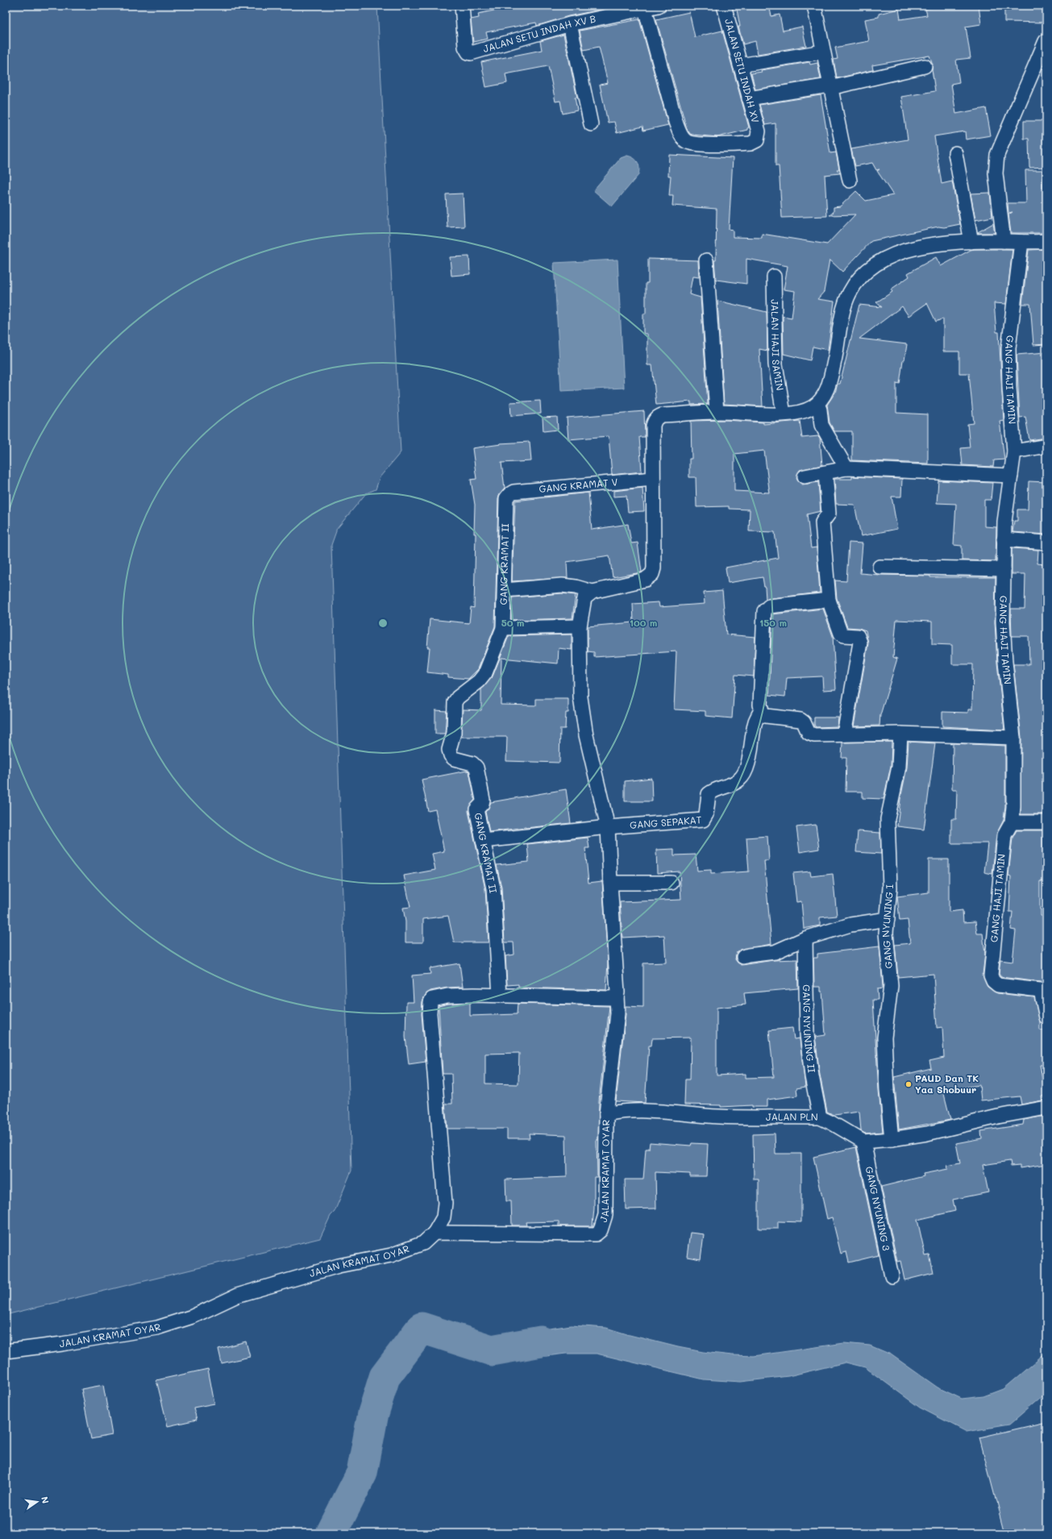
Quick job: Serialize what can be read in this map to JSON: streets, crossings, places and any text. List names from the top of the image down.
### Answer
{
  "streets": {
    "street": [
      "JALAN SETU INDAH XV B",
      "JALAN SETU INDAH XV",
      "JALAN HAJI SAMIN",
      "GANG HAJI TAMIN",
      "GANG KRAMAT V",
      "GANG KRAMAT II",
      "GANG SEPAKAT",
      "GANG NYUNING I",
      "GANG NYUNING II",
      "JALAN PLN",
      "JALAN KRAMAT OYAR",
      "GANG NYUNING 3"
    ]
  },
  "crossings": [
    ["JALAN SETU INDAH XV B", "JALAN SETU INDAH XV"],
    ["GANG KRAMAT V", "GANG KRAMAT II"],
    ["GANG SEPAKAT", "JALAN KRAMAT OYAR"],
    ["GANG NYUNING II", "JALAN PLN"],
    ["JALAN PLN", "JALAN KRAMAT OYAR"],
    ["JALAN PLN", "GANG NYUNING 3"]
  ],
  "places": ["PAUD Dan TK Yaa Shobuur"],
  "north": "right",
  "rings": ["50 m", "100 m", "150 m"]
}
